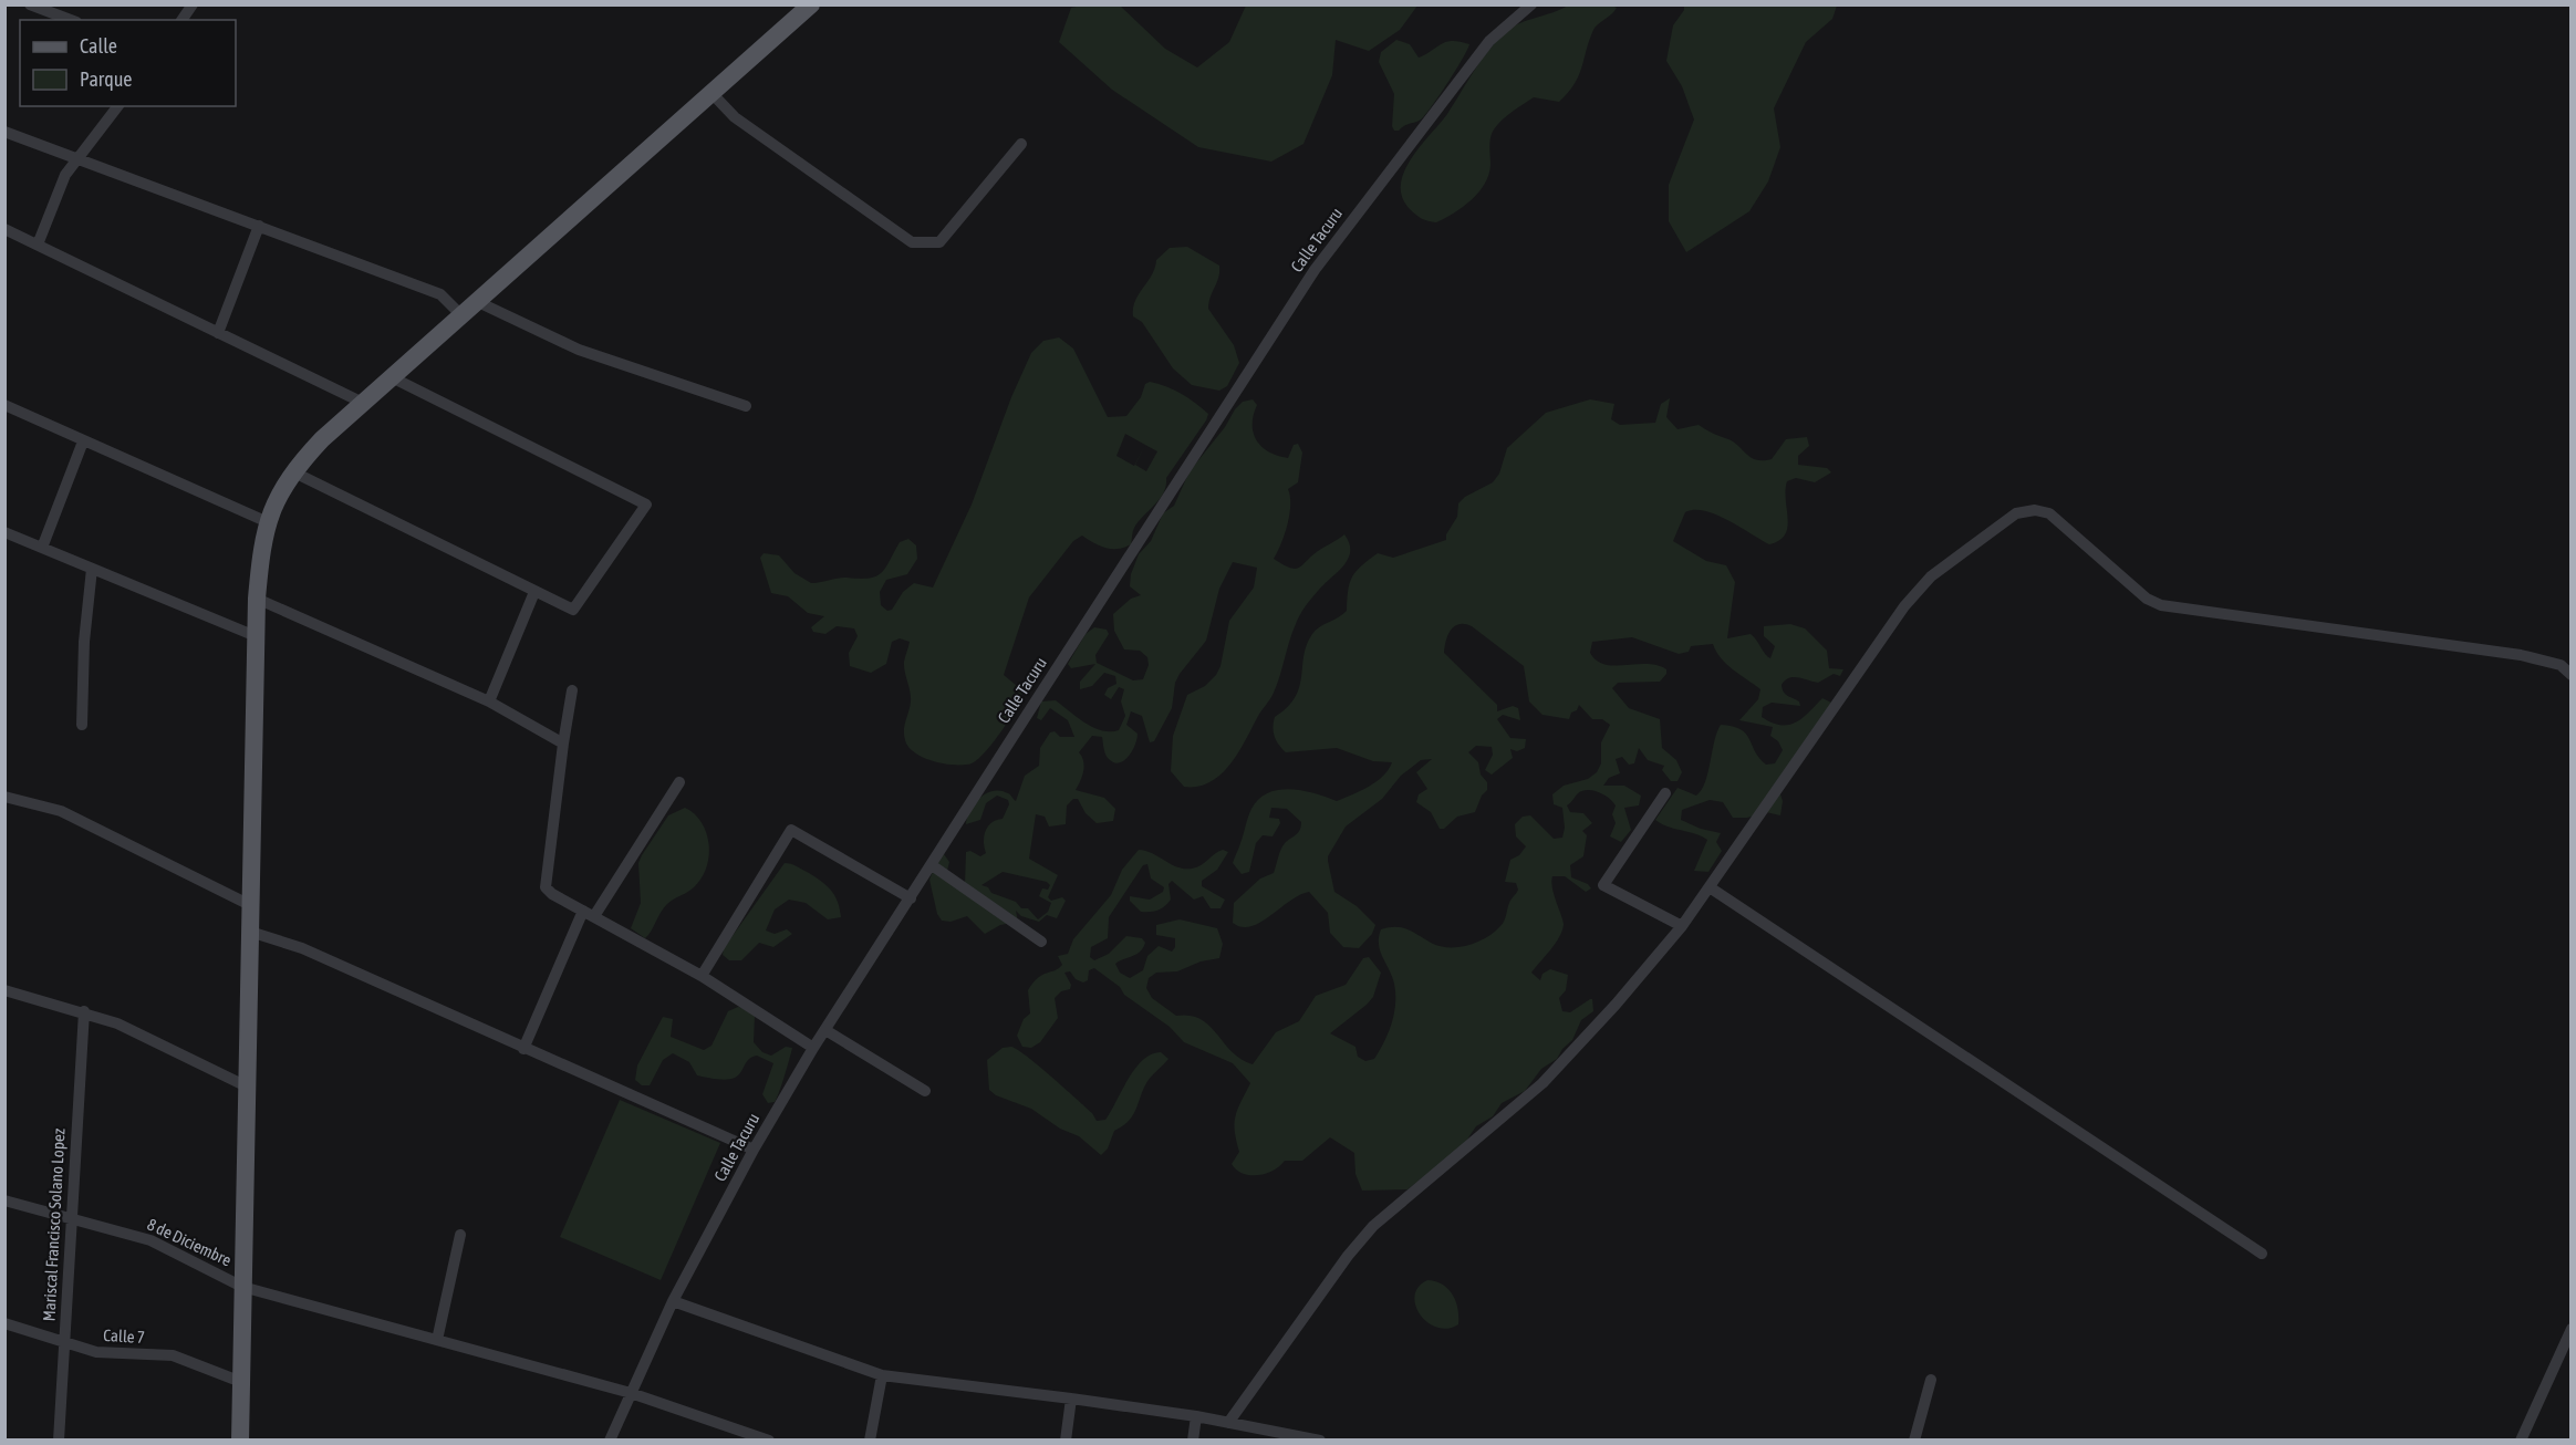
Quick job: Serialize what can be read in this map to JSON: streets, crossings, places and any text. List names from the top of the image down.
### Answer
{
  "streets": {
    "street": [
      "Calle Tacuru",
      "Mariscal Francisco Solano Lopez",
      "8 de Diciembre",
      "Calle 7"
    ]
  },
  "crossings": [
    ["Calle Tacuru", "8 de Diciembre"],
    ["Mariscal Francisco Solano Lopez", "8 de Diciembre"],
    ["Mariscal Francisco Solano Lopez", "Calle 7"]
  ],
  "legend": ["Calle", "Parque"]
}
